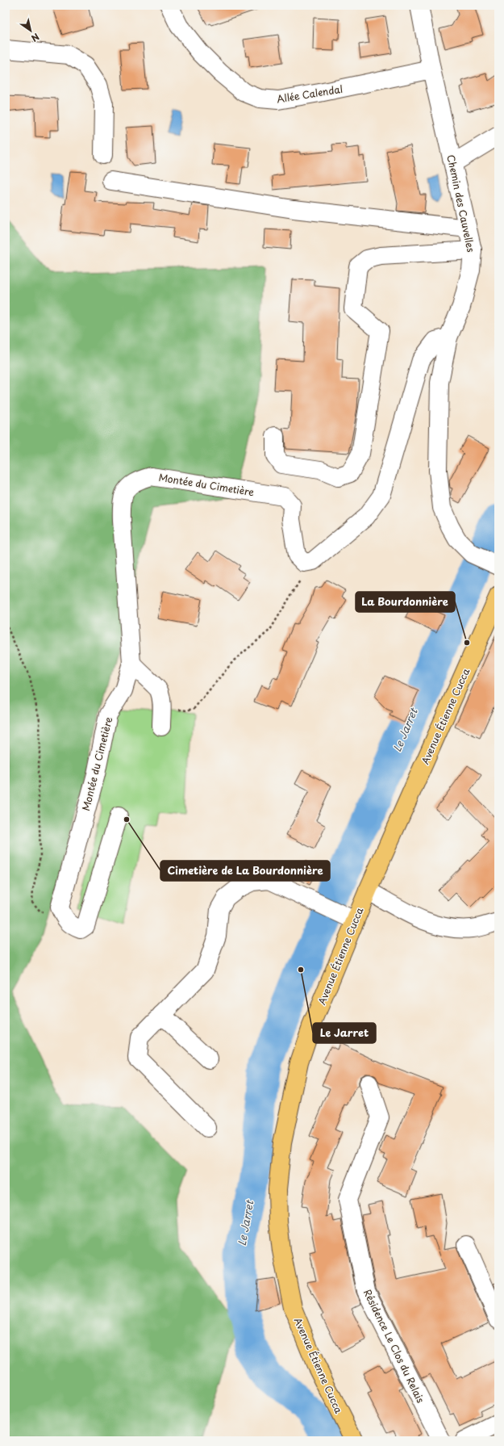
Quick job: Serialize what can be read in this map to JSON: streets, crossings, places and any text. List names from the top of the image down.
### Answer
{
  "streets": {
    "main road": ["Avenue Étienne Cucca"],
    "street": [
      "Allée Calendal",
      "Chemin des Cauvelles",
      "Montée du Cimetière",
      "Résidence Le Clos du Relais"
    ]
  },
  "crossings": [
    ["Allée Calendal", "Chemin des Cauvelles"]
  ],
  "water": ["Le Jarret"],
  "places": ["La Bourdonnière", "Cimetière de La Bourdonnière", "Le Jarret"],
  "north": "bottom right"
}
